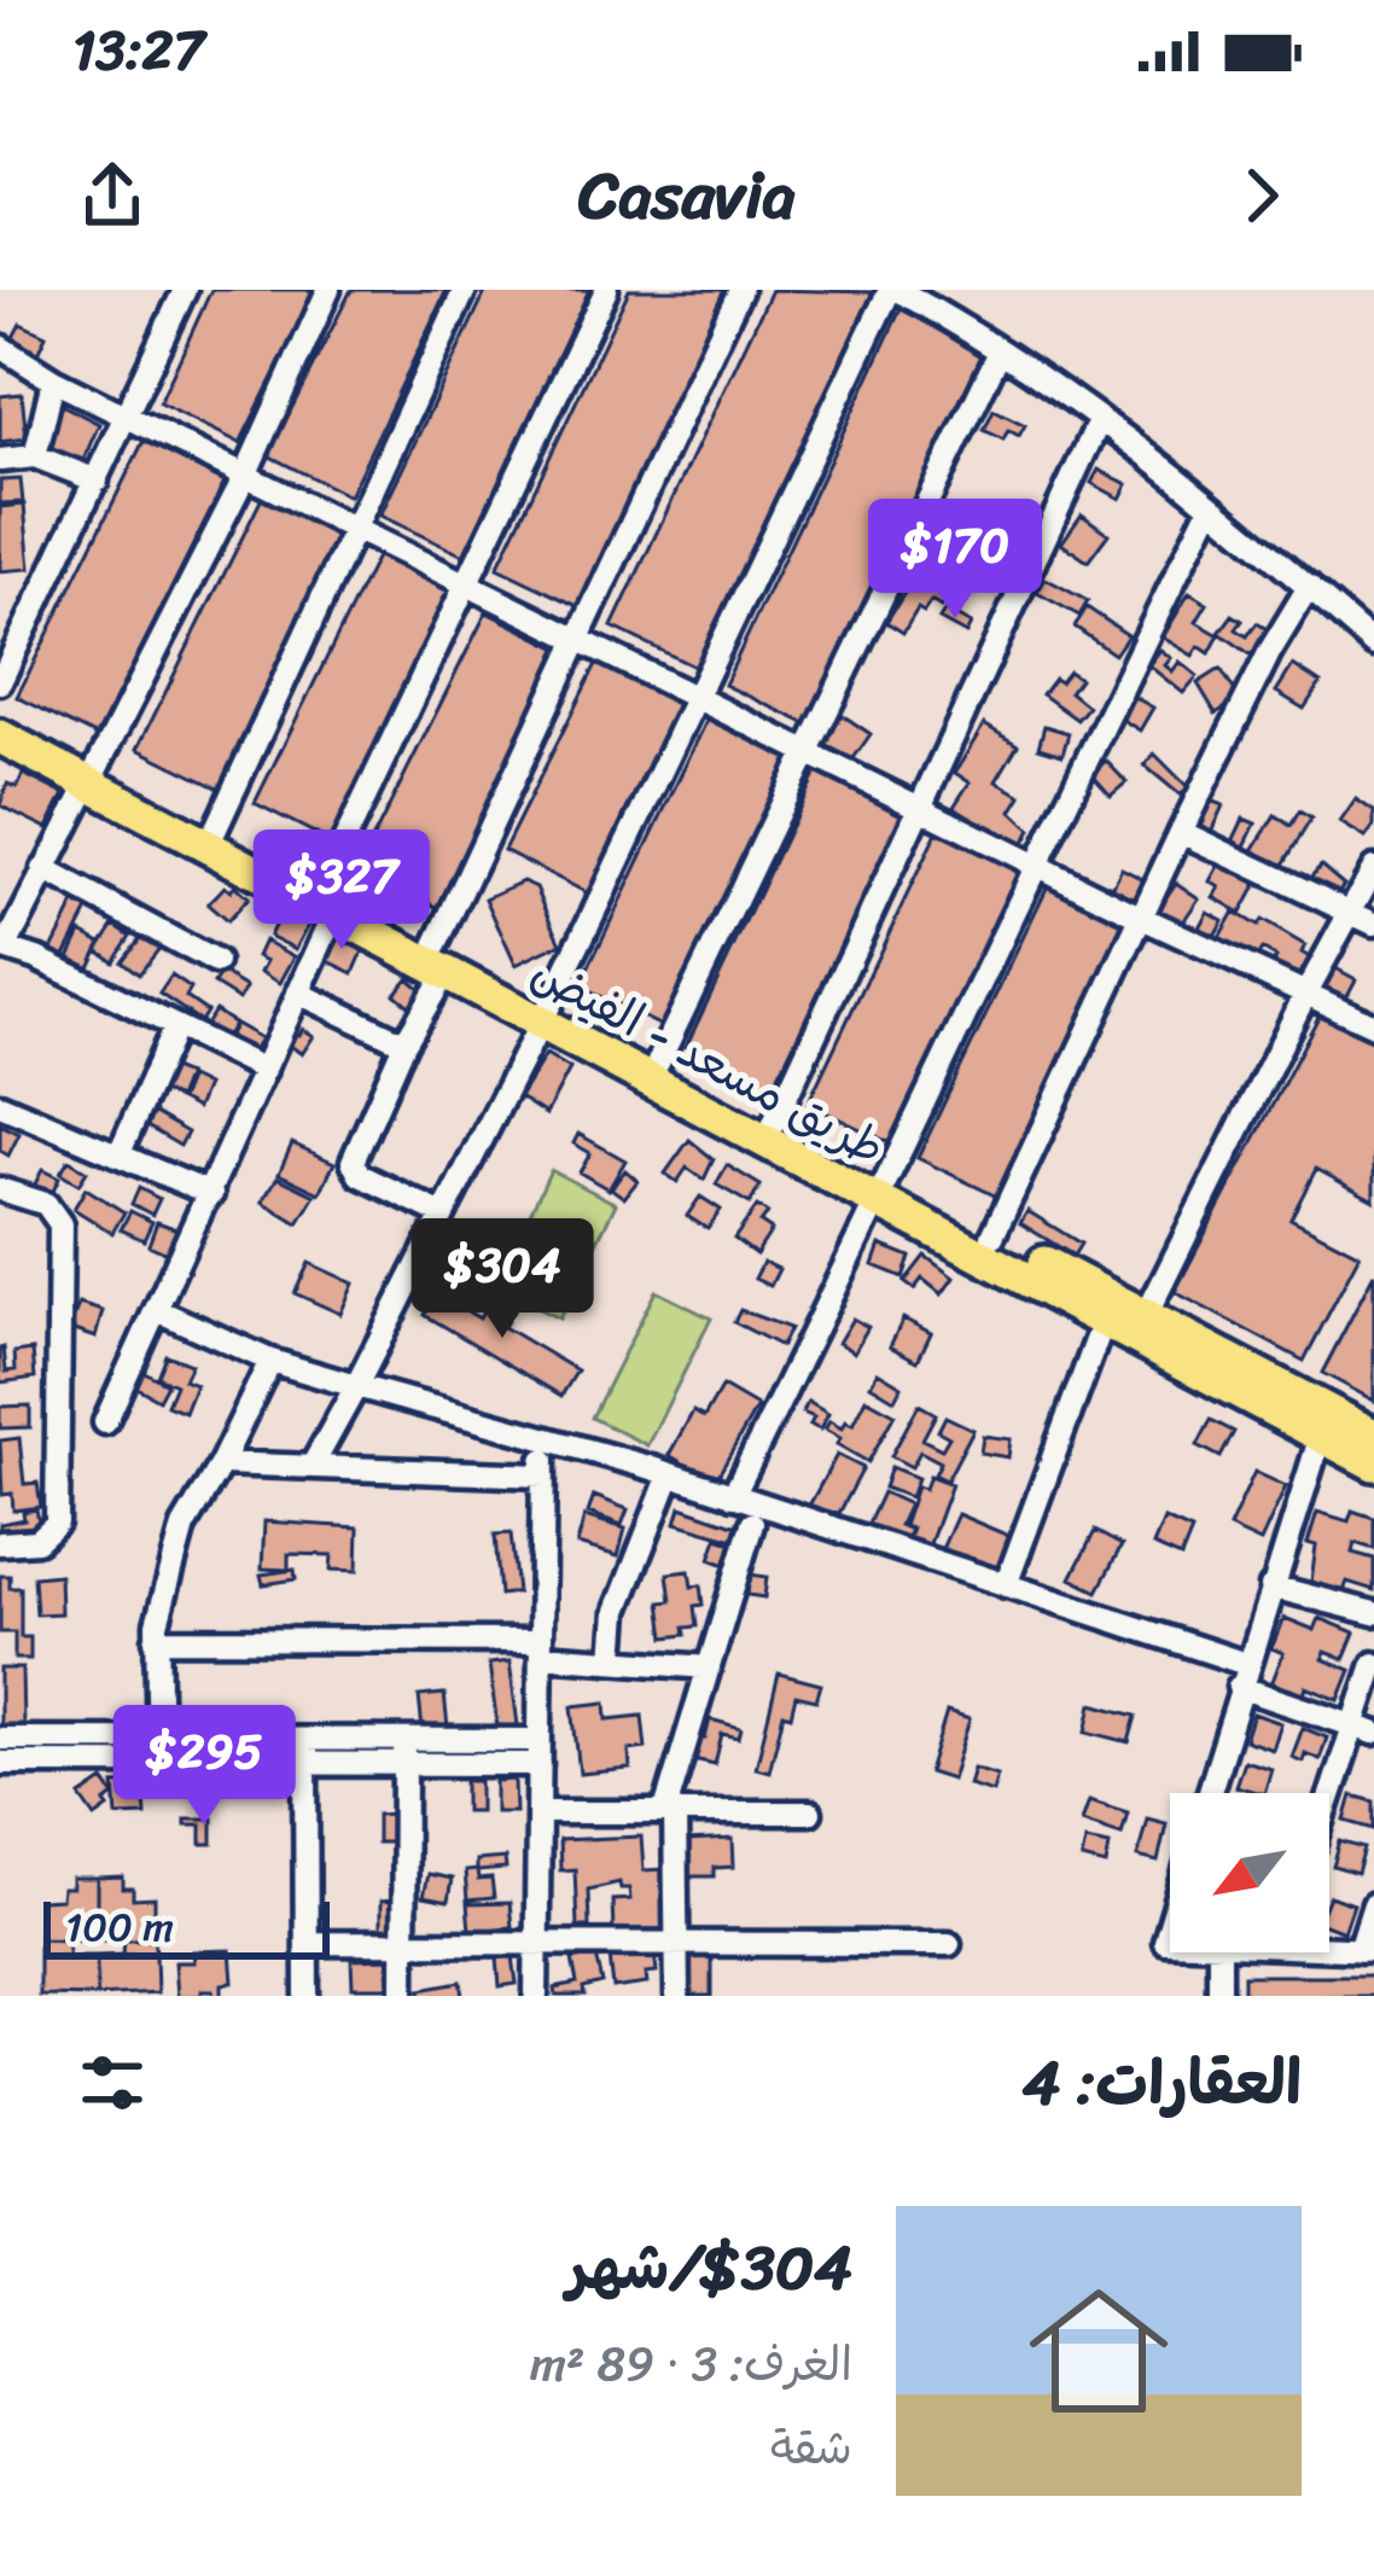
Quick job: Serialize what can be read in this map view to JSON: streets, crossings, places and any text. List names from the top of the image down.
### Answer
{
  "streets": {
    "main road": ["طريق مسعد - الفيض"]
  },
  "scale_bar": "100 m",
  "north": "bottom left",
  "page": {
    "status": "13:27",
    "header": "Casavia",
    "price": [
      "$170",
      "$327",
      "$304",
      "$295"
    ],
    "scale": "100 m",
    "heading": "العقارات: 4",
    "list": [
      {
        "name": "$304/شهر",
        "note": "الغرف: 3 · 89 m² · شقة"
      }
    ]
  }
}
